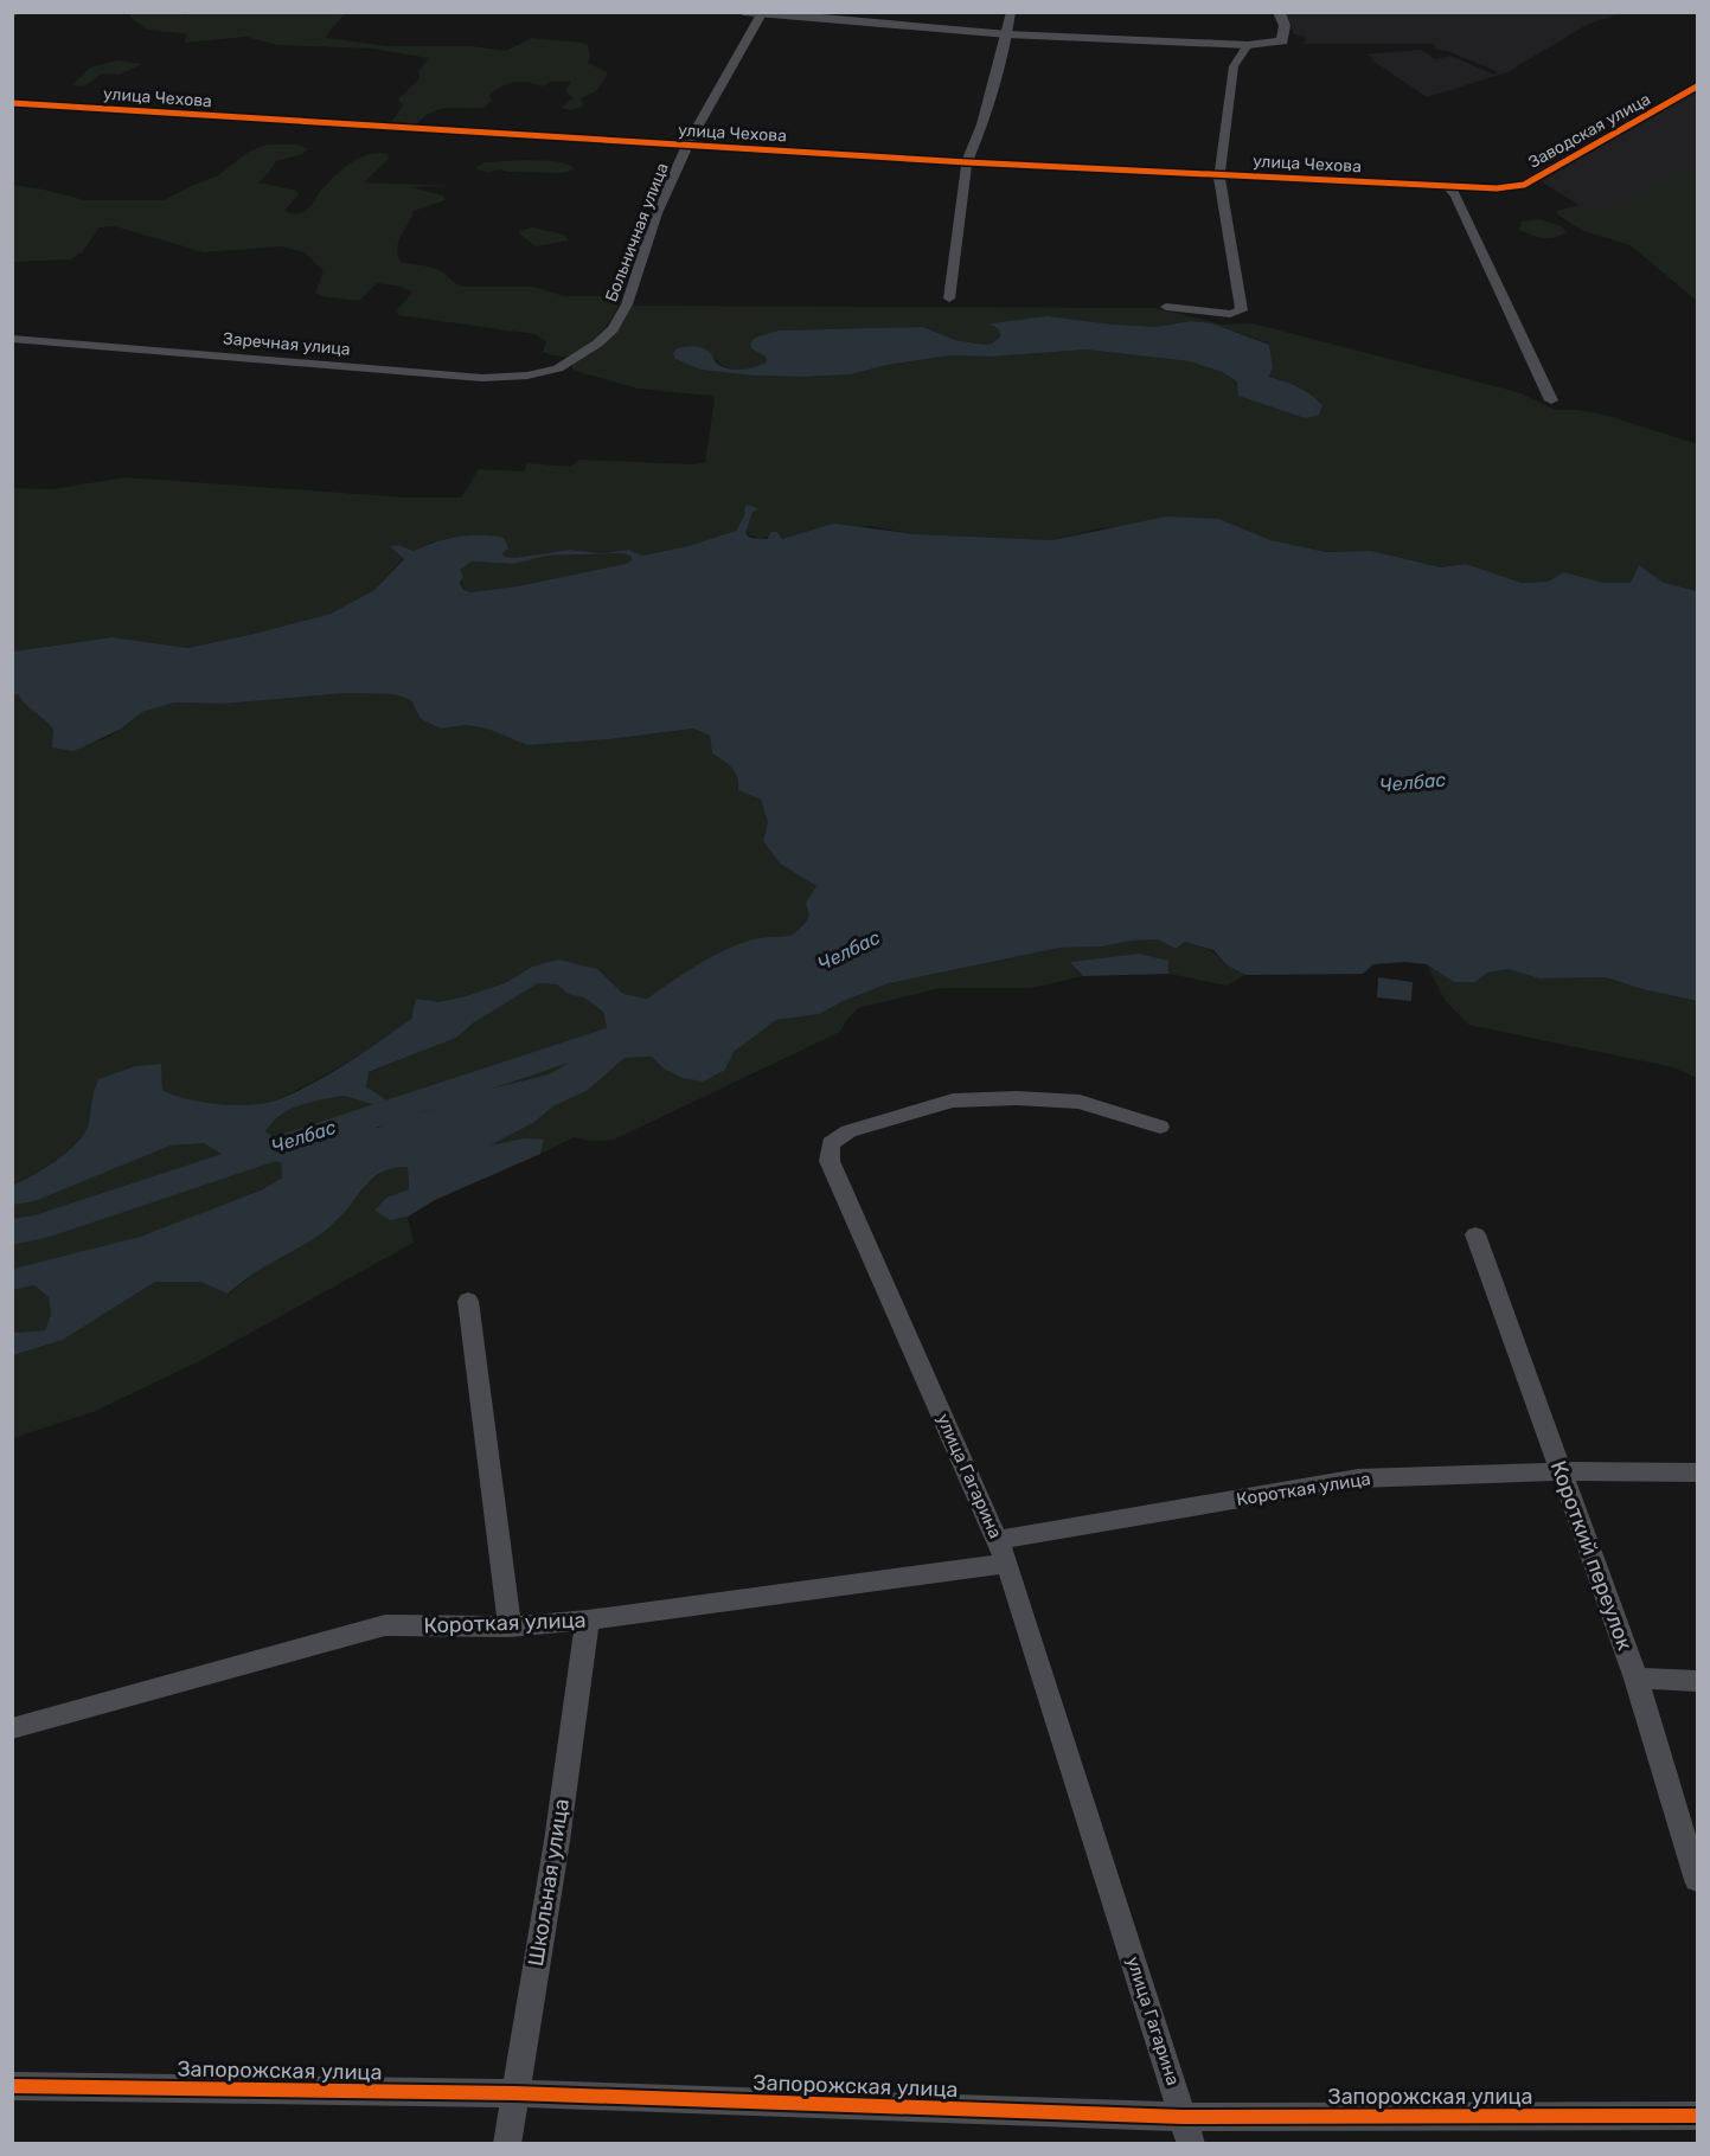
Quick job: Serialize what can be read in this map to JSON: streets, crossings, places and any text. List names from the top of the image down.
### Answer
{
  "streets": {
    "street": [
      "улица Чехова",
      "Заводская улица",
      "Больничная улица",
      "Заречная улица",
      "улица Гагарина",
      "Короткая улица",
      "Короткий переулок",
      "Школьная улица",
      "Запорожская улица"
    ]
  },
  "crossings": [
    ["улица Чехова", "Заводская улица"],
    ["улица Чехова", "Больничная улица"],
    ["Больничная улица", "Заречная улица"],
    ["улица Гагарина", "Короткая улица"],
    ["улица Гагарина", "Запорожская улица"],
    ["Короткая улица", "Короткий переулок"],
    ["Короткая улица", "Школьная улица"],
    ["Школьная улица", "Запорожская улица"]
  ],
  "water": ["Челбас"]
}
